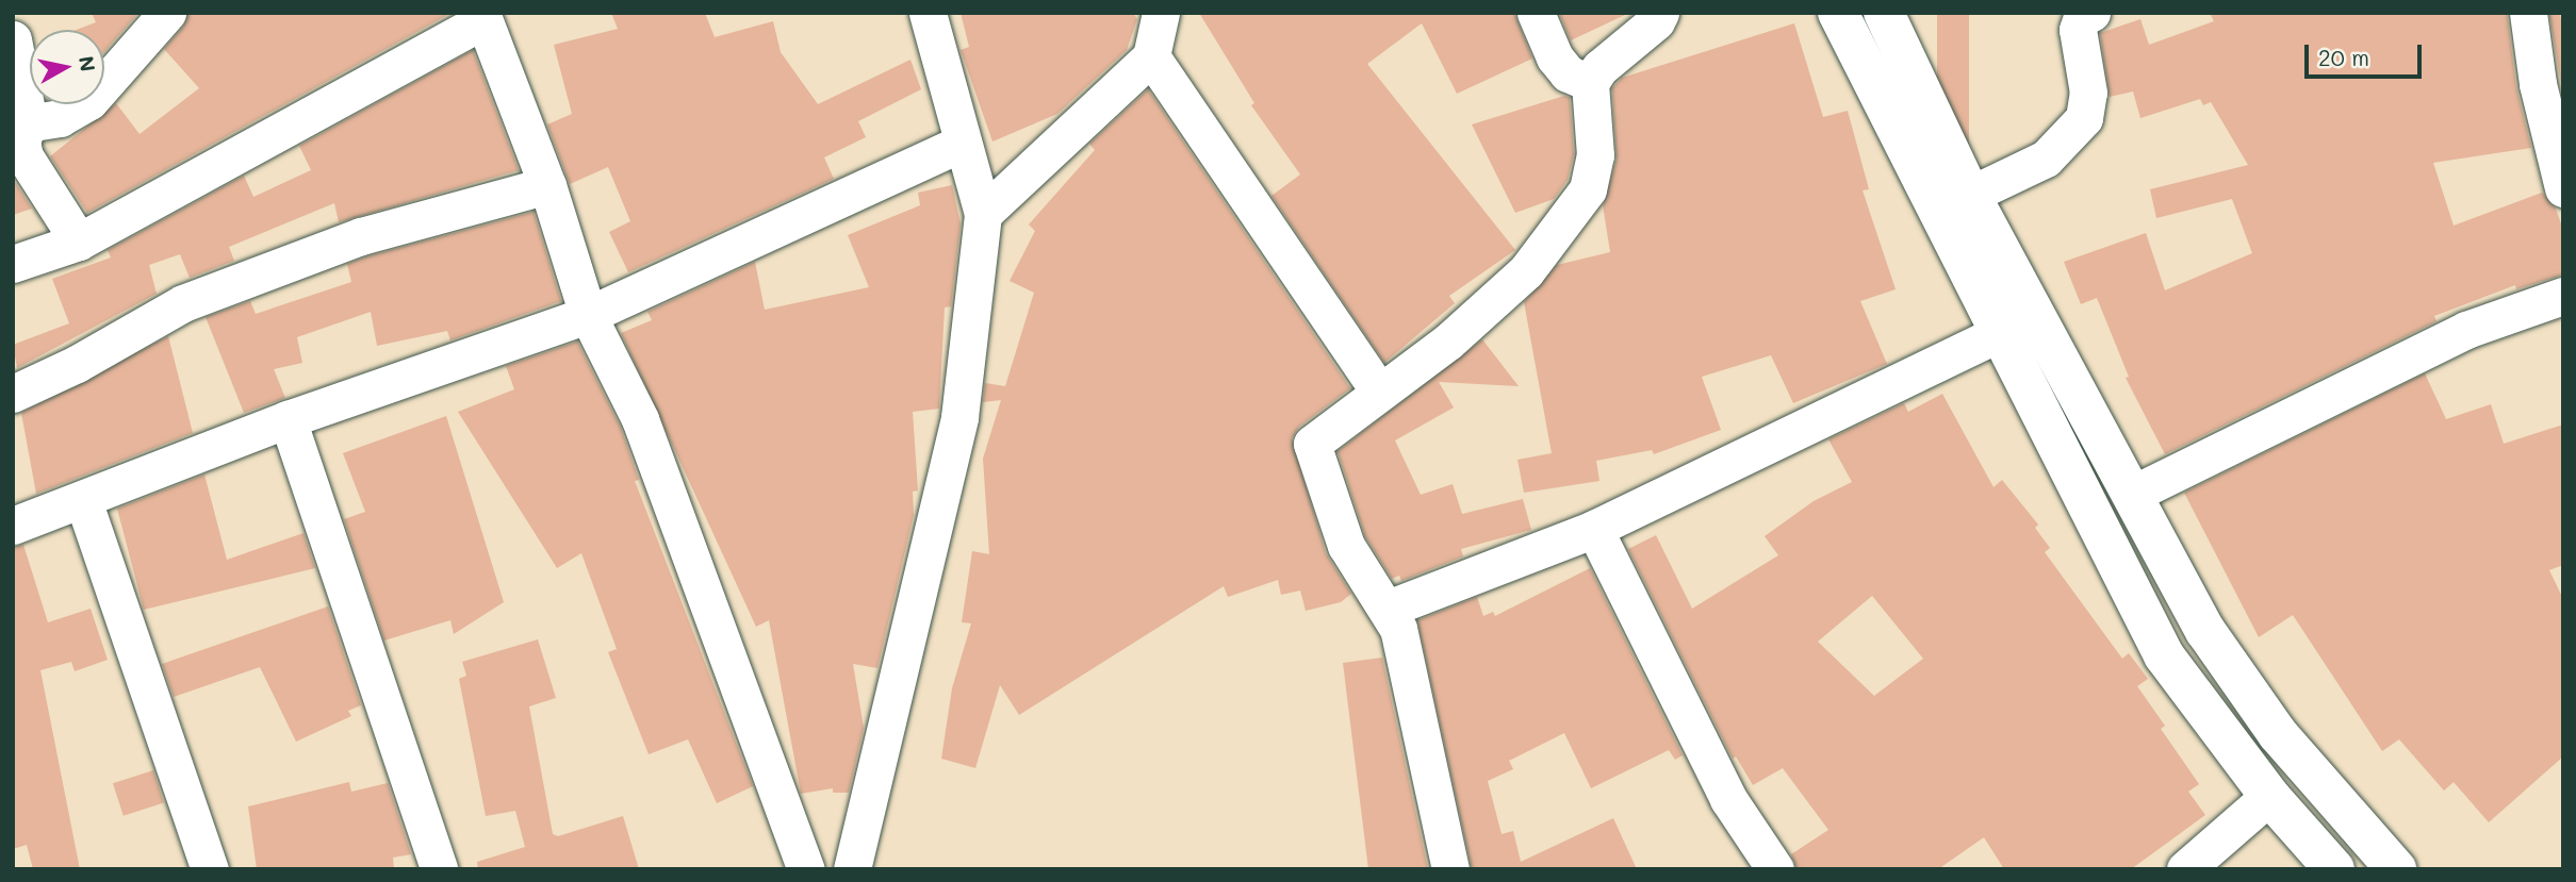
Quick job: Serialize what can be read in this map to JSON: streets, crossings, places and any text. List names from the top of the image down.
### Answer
{
  "scale_bar": "20 m",
  "north": "right"
}
